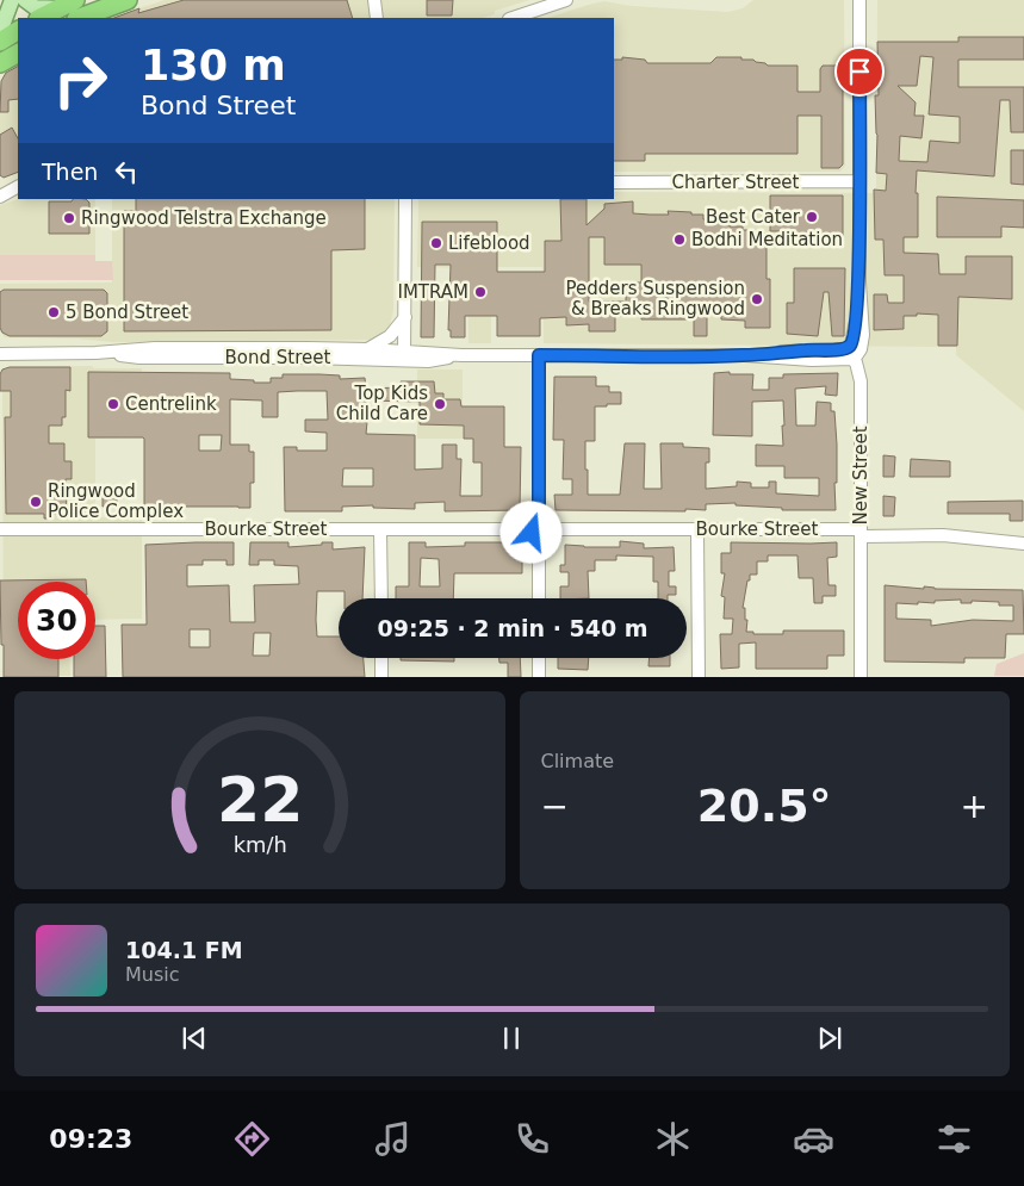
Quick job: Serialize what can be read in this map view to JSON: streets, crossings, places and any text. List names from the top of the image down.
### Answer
{
  "streets": {
    "street": [
      "Charter Street",
      "Bond Street",
      "New Street",
      "Bourke Street"
    ]
  },
  "crossings": [
    ["Bond Street", "New Street"],
    ["New Street", "Bourke Street"]
  ],
  "places": [
    "Best Cater",
    "Ringwood Telstra Exchange",
    "Bodhi Meditation",
    "Lifeblood",
    "IMTRAM",
    "Pedders Suspension & Breaks Ringwood",
    "5 Bond Street",
    "Centrelink",
    "Top Kids Child Care",
    "Ringwood Police Complex"
  ],
  "page": {
    "turn": ["130 m", "Bond Street"],
    "then": "Then",
    "limit": "30",
    "trip": "09:25 · 2 min · 540 m",
    "tile": "Climate",
    "heat": ["−", "20.5°", "+"],
    "song": ["104.1 FM", "Music"],
    "tabs": "09:23",
    "gauge": ["22", "km/h"]
  }
}
